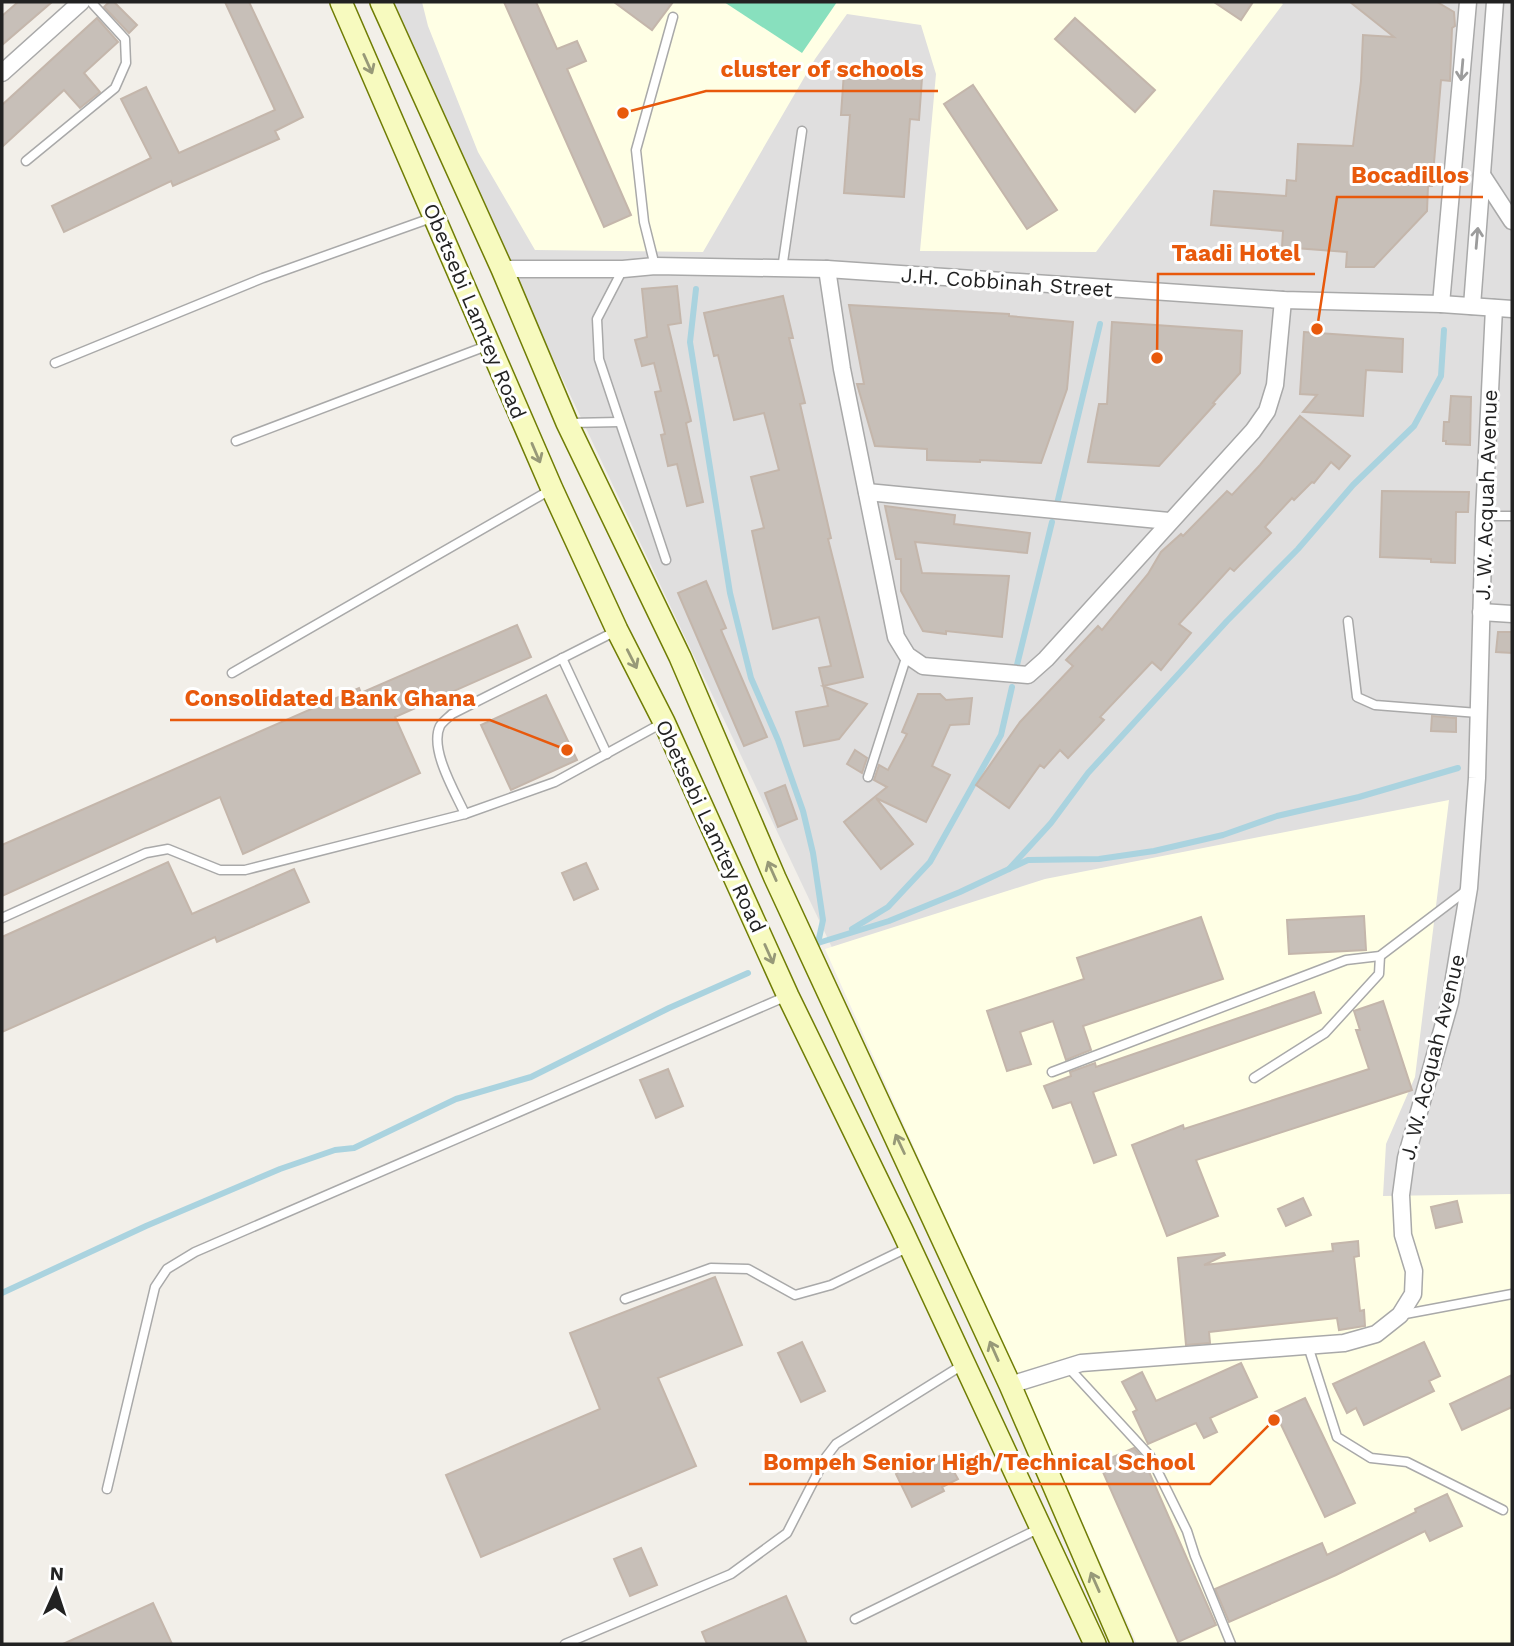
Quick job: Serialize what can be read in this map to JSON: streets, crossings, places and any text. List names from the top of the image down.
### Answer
{
  "streets": {
    "main road": ["Obetsebi Lamtey Road"],
    "street": ["J.H. Cobbinah Street", "J. W. Acquah Avenue"]
  },
  "crossings": [
    ["J.H. Cobbinah Street", "Obetsebi Lamtey Road"],
    ["J.H. Cobbinah Street", "J. W. Acquah Avenue"]
  ],
  "places": [
    "cluster of schools",
    "Bocadillos",
    "Taadi Hotel",
    "Consolidated Bank Ghana",
    "Bompeh Senior High/Technical School"
  ],
  "north": "top"
}
